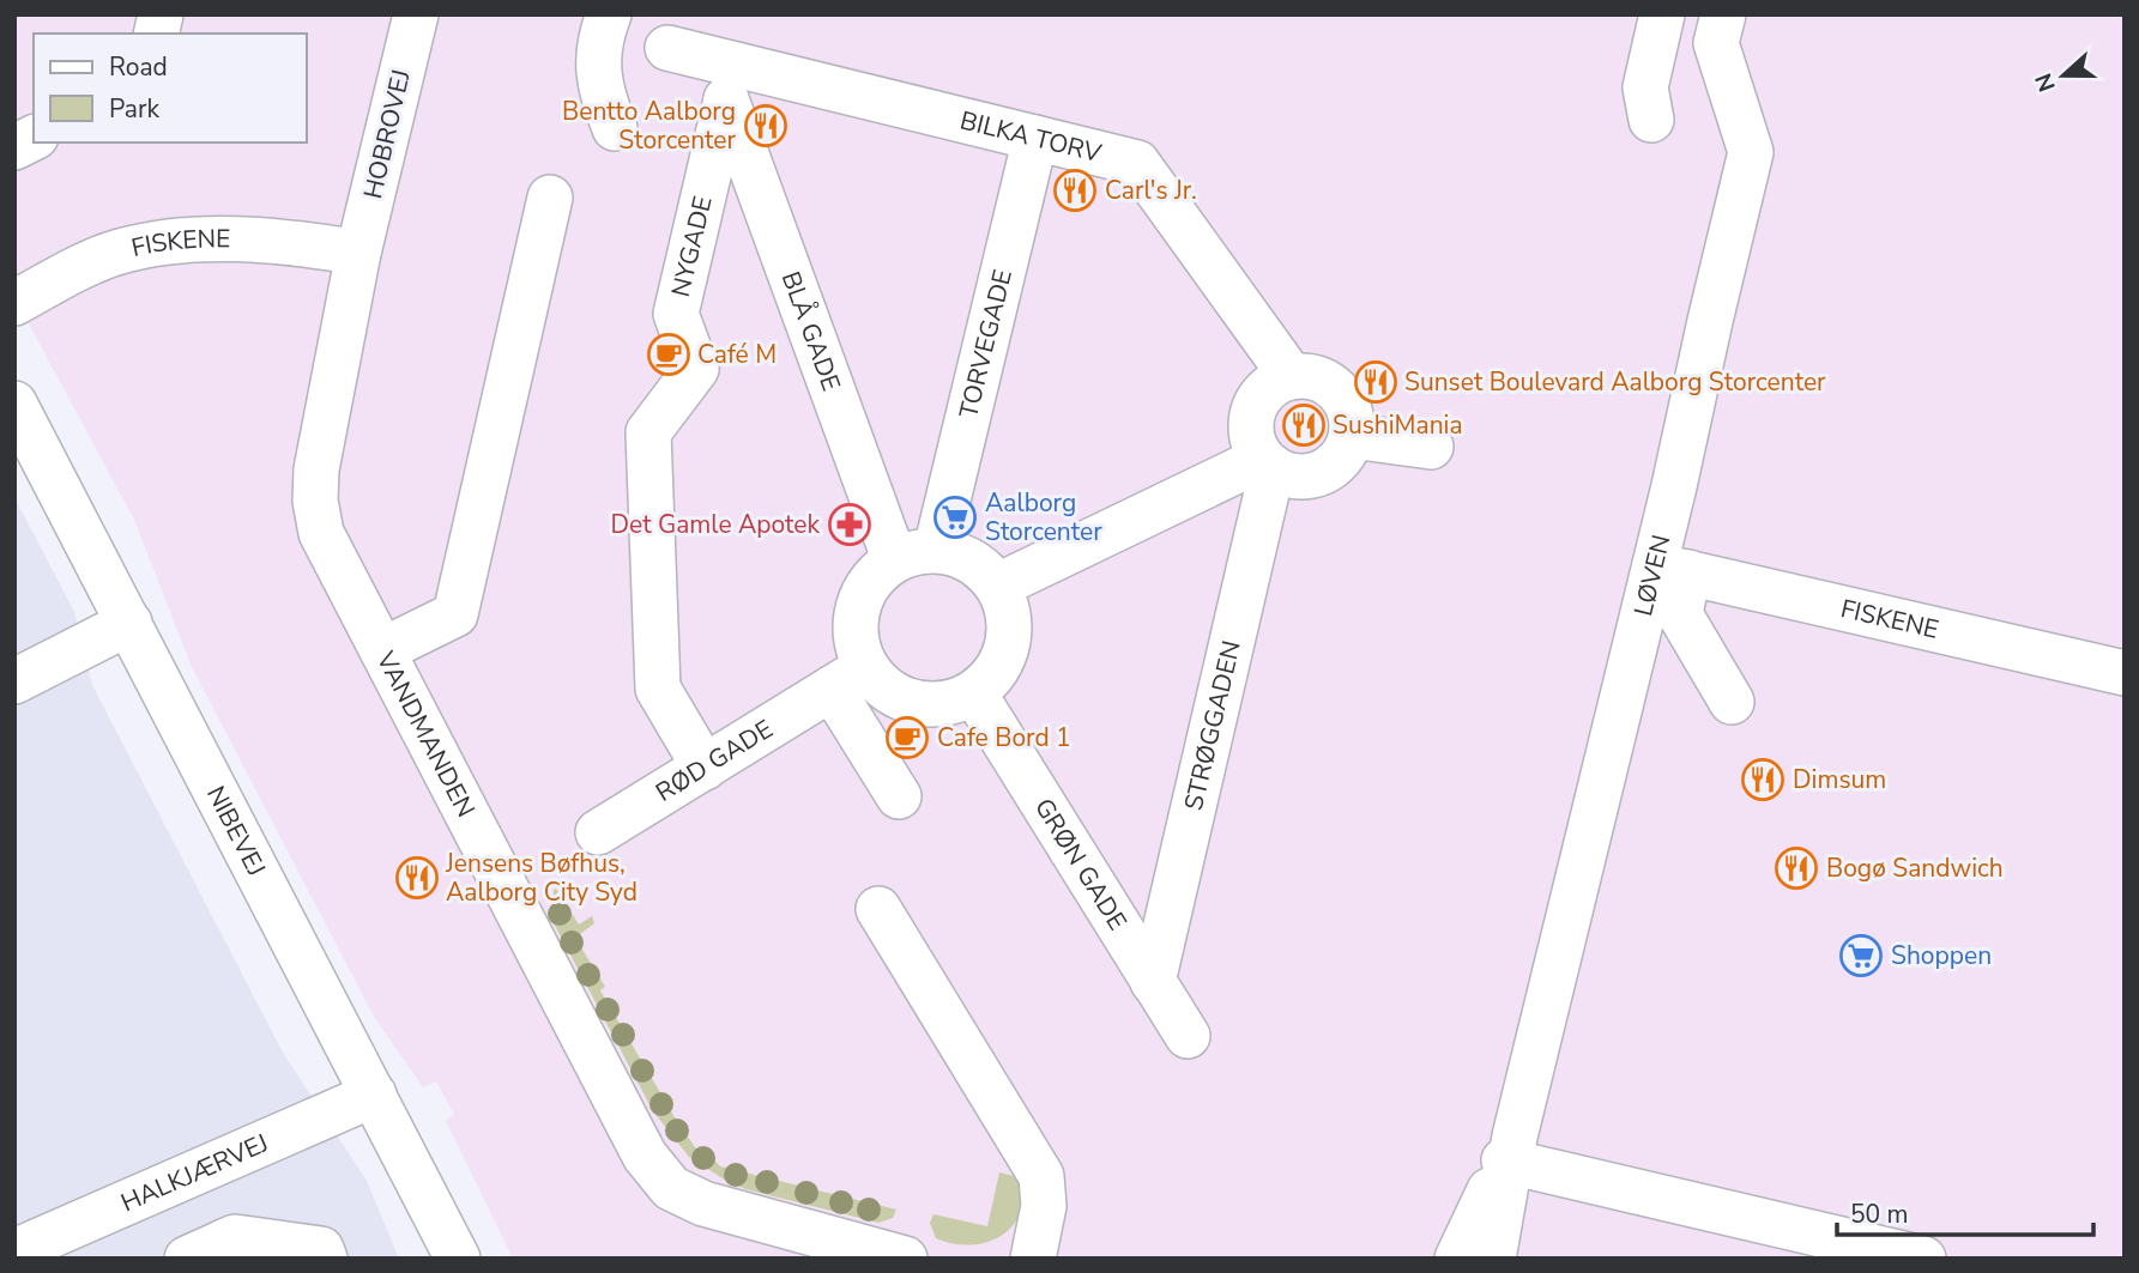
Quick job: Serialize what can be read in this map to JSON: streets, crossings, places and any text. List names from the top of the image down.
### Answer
{
  "streets": {
    "street": [
      "HOBROVEJ",
      "BILKA TORV",
      "FISKENE",
      "NYGADE",
      "BLÅ GADE",
      "TORVEGADE",
      "LØVEN",
      "STRØGGADEN",
      "VANDMANDEN",
      "RØD GADE",
      "NIBEVEJ",
      "GRØN GADE",
      "HALKJÆRVEJ"
    ]
  },
  "crossings": [
    ["HOBROVEJ", "FISKENE"],
    ["HOBROVEJ", "VANDMANDEN"],
    ["BILKA TORV", "TORVEGADE"],
    ["BILKA TORV", "STRØGGADEN"],
    ["FISKENE", "LØVEN"],
    ["FISKENE", "VANDMANDEN"],
    ["NYGADE", "BLÅ GADE"],
    ["NYGADE", "RØD GADE"],
    ["BLÅ GADE", "TORVEGADE"],
    ["BLÅ GADE", "RØD GADE"],
    ["BLÅ GADE", "GRØN GADE"],
    ["TORVEGADE", "RØD GADE"],
    ["TORVEGADE", "GRØN GADE"],
    ["STRØGGADEN", "GRØN GADE"],
    ["RØD GADE", "GRØN GADE"],
    ["NIBEVEJ", "HALKJÆRVEJ"]
  ],
  "places": {
    "restaurant": [
      "Bentto Aalborg Storcenter",
      "Carl's Jr.",
      "Sunset Boulevard Aalborg Storcenter",
      "SushiMania",
      "Dimsum",
      "Bogø Sandwich",
      "Jensens Bøfhus, Aalborg City Syd"
    ],
    "cafe": ["Café M", "Cafe Bord 1"],
    "supermarket": ["Aalborg Storcenter", "Shoppen"],
    "pharmacy": ["Det Gamle Apotek"]
  },
  "legend": ["Road", "Park"],
  "scale_bar": "50 m",
  "north": "left"
}
